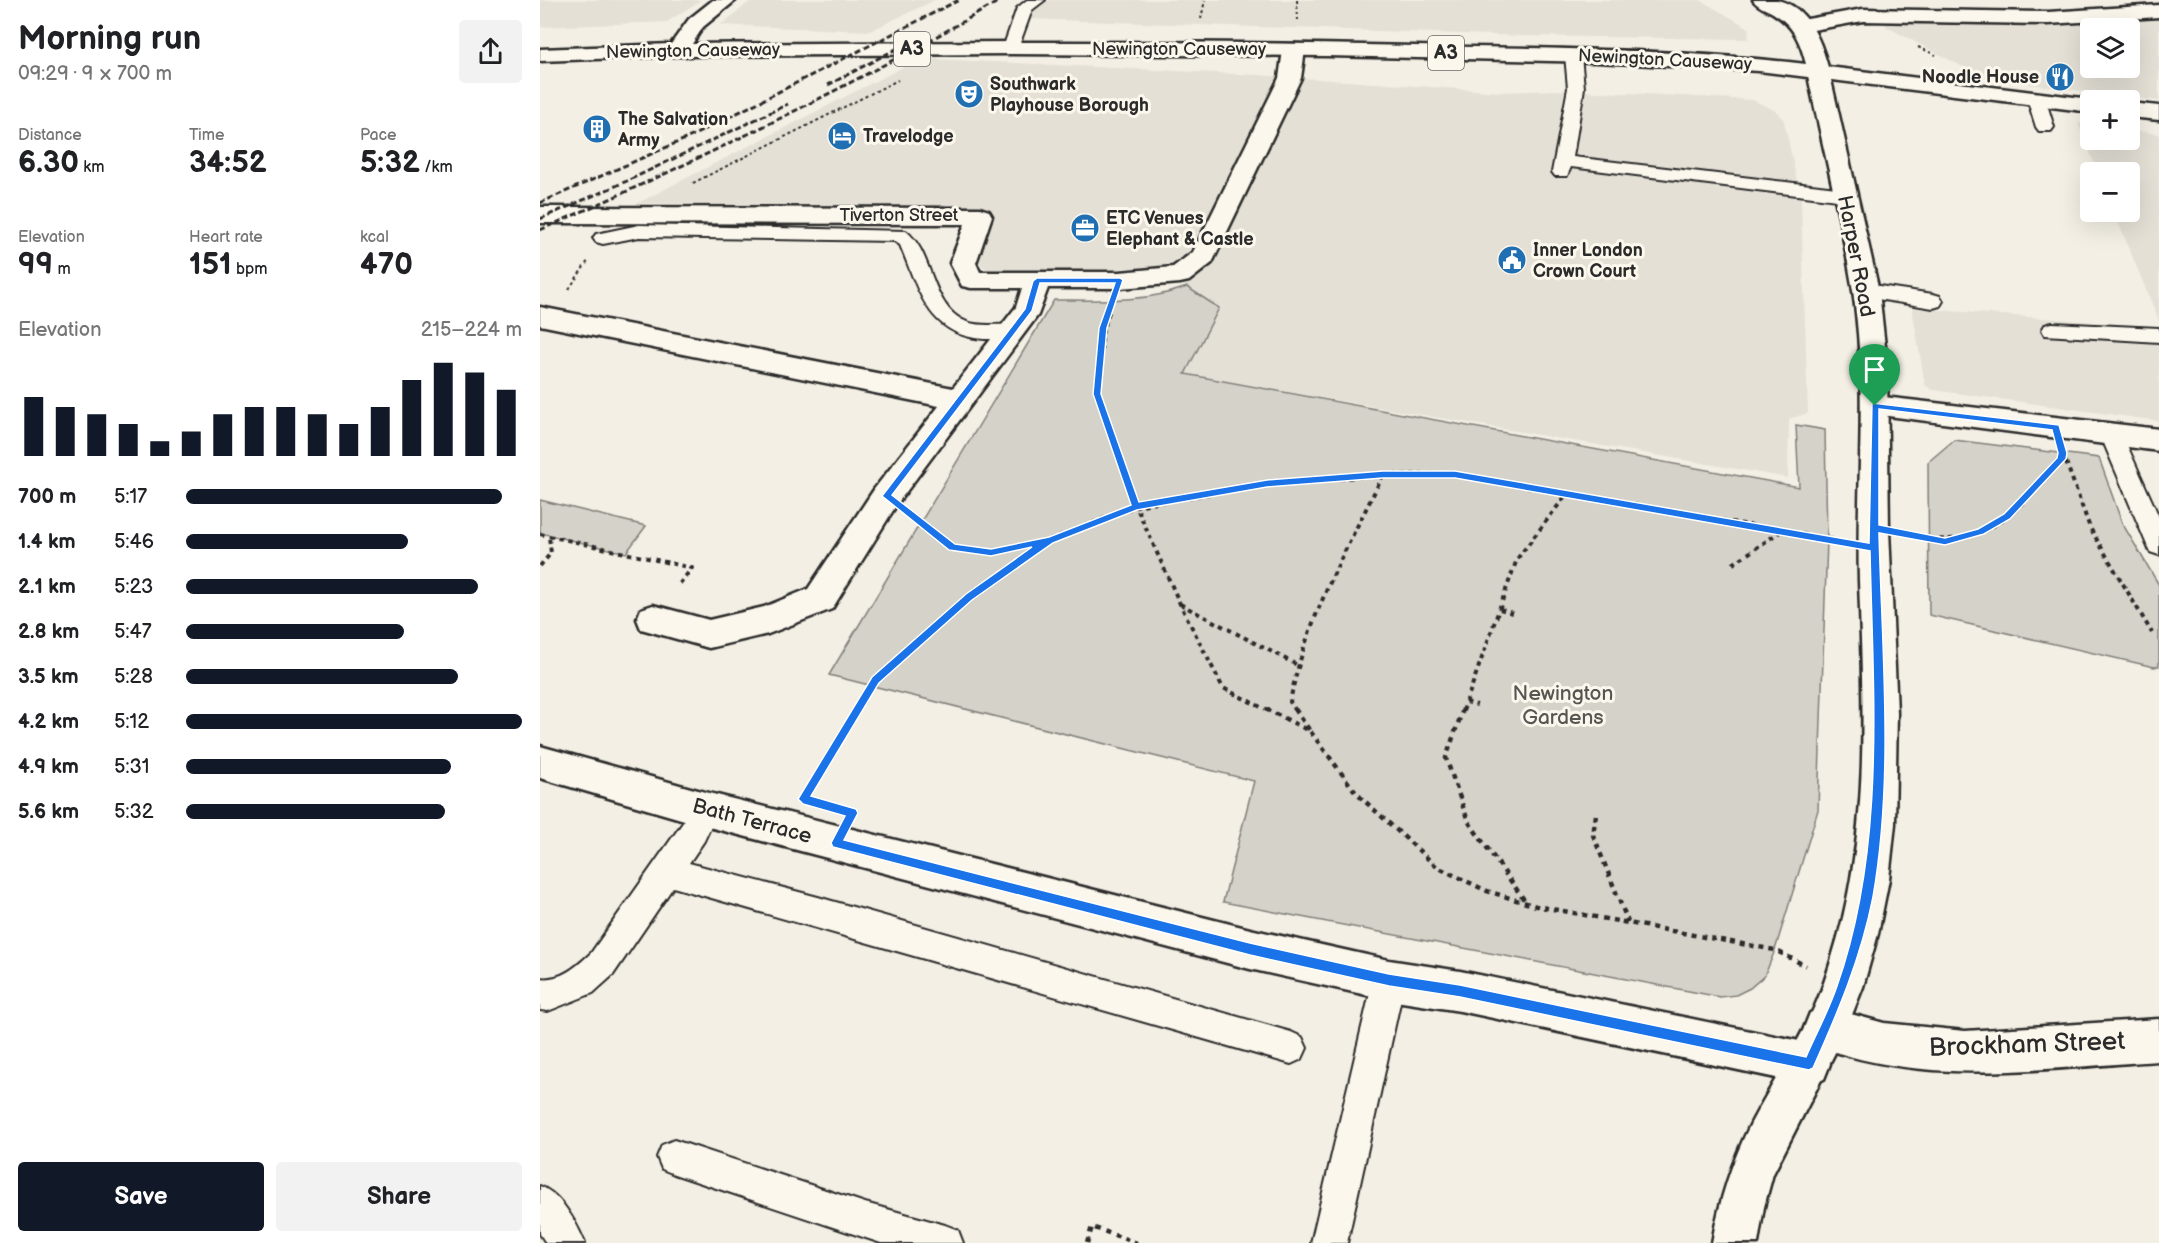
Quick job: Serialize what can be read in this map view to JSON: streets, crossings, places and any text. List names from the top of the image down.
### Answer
{
  "streets": {
    "street": [
      "A3",
      "Newington Causeway",
      "Tiverton Street",
      "Harper Road",
      "Bath Terrace",
      "Brockham Street"
    ]
  },
  "crossings": [
    ["A3", "Newington Causeway"],
    ["A3", "Harper Road"],
    ["Newington Causeway", "Tiverton Street"],
    ["Newington Causeway", "Harper Road"],
    ["Harper Road", "Bath Terrace"],
    ["Harper Road", "Brockham Street"],
    ["Bath Terrace", "Brockham Street"]
  ],
  "parks": ["Newington Gardens"],
  "places": {
    "restaurant": ["Noodle House"],
    "theatre": ["Southwark Playhouse Borough"],
    "building": ["The Salvation Army"],
    "hotel": ["Travelodge"],
    "office": ["ETC Venues Elephant & Castle"],
    "public building": ["Inner London Crown Court"]
  },
  "page": {
    "heading": ["Morning run", "09:29 · 9 × 700 m"],
    "map_buttons": ["+", "−"],
    "stats": [
      ["Distance", "6.30 km"],
      ["Time", "34:52"],
      ["Pace", "5:32 /km"],
      ["Elevation", "99 m"],
      ["Heart rate", "151 bpm"],
      ["kcal", "470"]
    ],
    "chart": ["Elevation", "215–224 m"],
    "list": [
      {
        "name": "700 m",
        "note": "5:17"
      },
      {
        "name": "1.4 km",
        "note": "5:46"
      },
      {
        "name": "2.1 km",
        "note": "5:23"
      },
      {
        "name": "2.8 km",
        "note": "5:47"
      },
      {
        "name": "3.5 km",
        "note": "5:28"
      },
      {
        "name": "4.2 km",
        "note": "5:12"
      },
      {
        "name": "4.9 km",
        "note": "5:31"
      },
      {
        "name": "5.6 km",
        "note": "5:32"
      }
    ],
    "buttons": ["Save", "Share"]
  }
}
